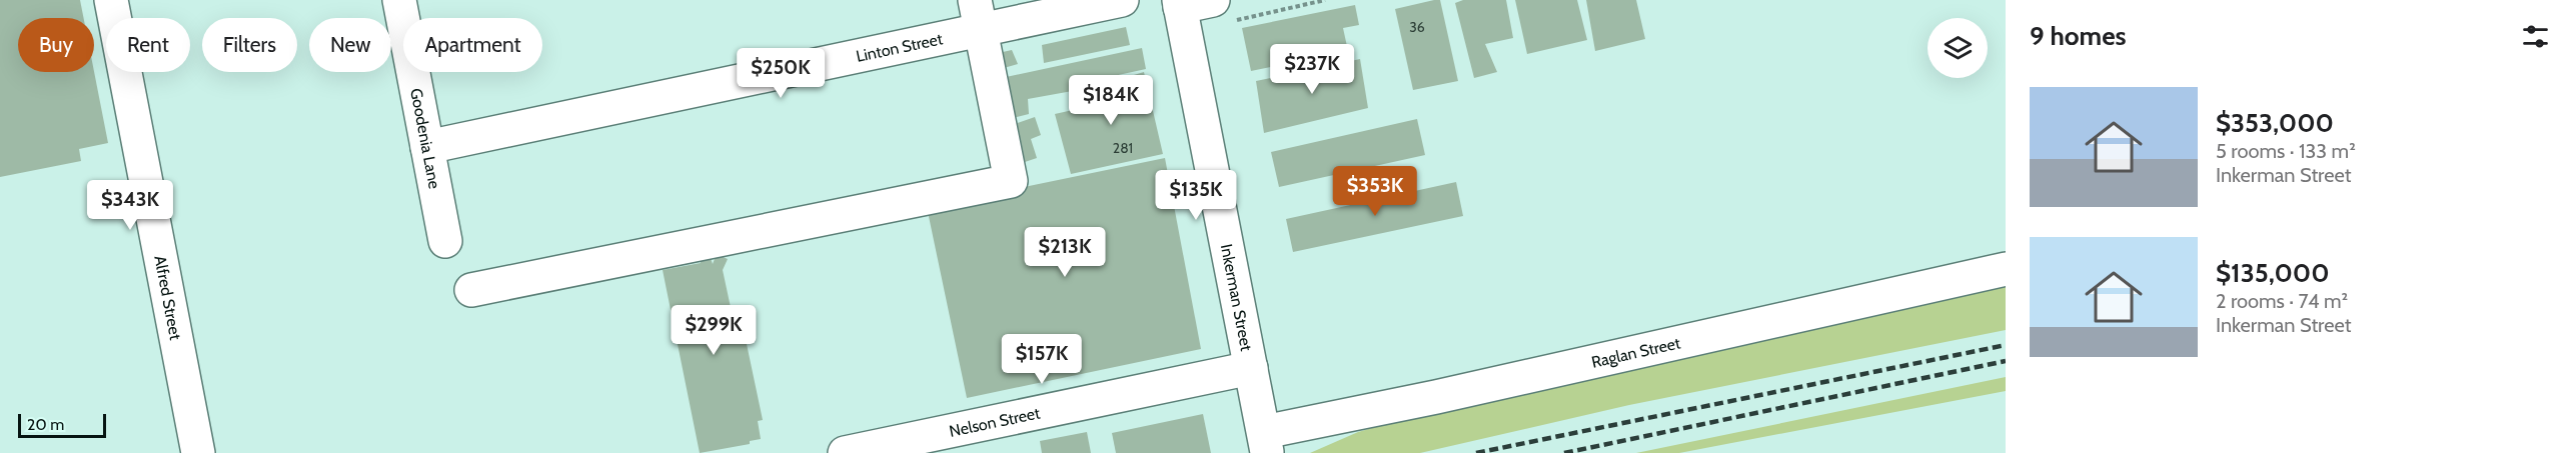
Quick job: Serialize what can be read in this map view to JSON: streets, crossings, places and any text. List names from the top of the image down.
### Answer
{
  "streets": {
    "street": [
      "Linton Street",
      "Goodenia Lane",
      "Alfred Street",
      "Inkerman Street",
      "Raglan Street",
      "Nelson Street"
    ]
  },
  "crossings": [
    ["Linton Street", "Goodenia Lane"],
    ["Inkerman Street", "Raglan Street"],
    ["Inkerman Street", "Nelson Street"]
  ],
  "house_numbers": ["36", "281"],
  "scale_bar": "20 m",
  "page": {
    "heading": "9 homes",
    "chip": [
      "Buy",
      "Rent",
      "Filters",
      "New",
      "Apartment"
    ],
    "price": [
      "$237K",
      "$250K",
      "$184K",
      "$353K",
      "$135K",
      "$343K",
      "$213K",
      "$299K",
      "$157K"
    ],
    "list": [
      {
        "name": "$353,000",
        "note": "5 rooms · 133 m² · Inkerman Street"
      },
      {
        "name": "$135,000",
        "note": "2 rooms · 74 m² · Inkerman Street"
      }
    ],
    "scale": "20 m"
  }
}
